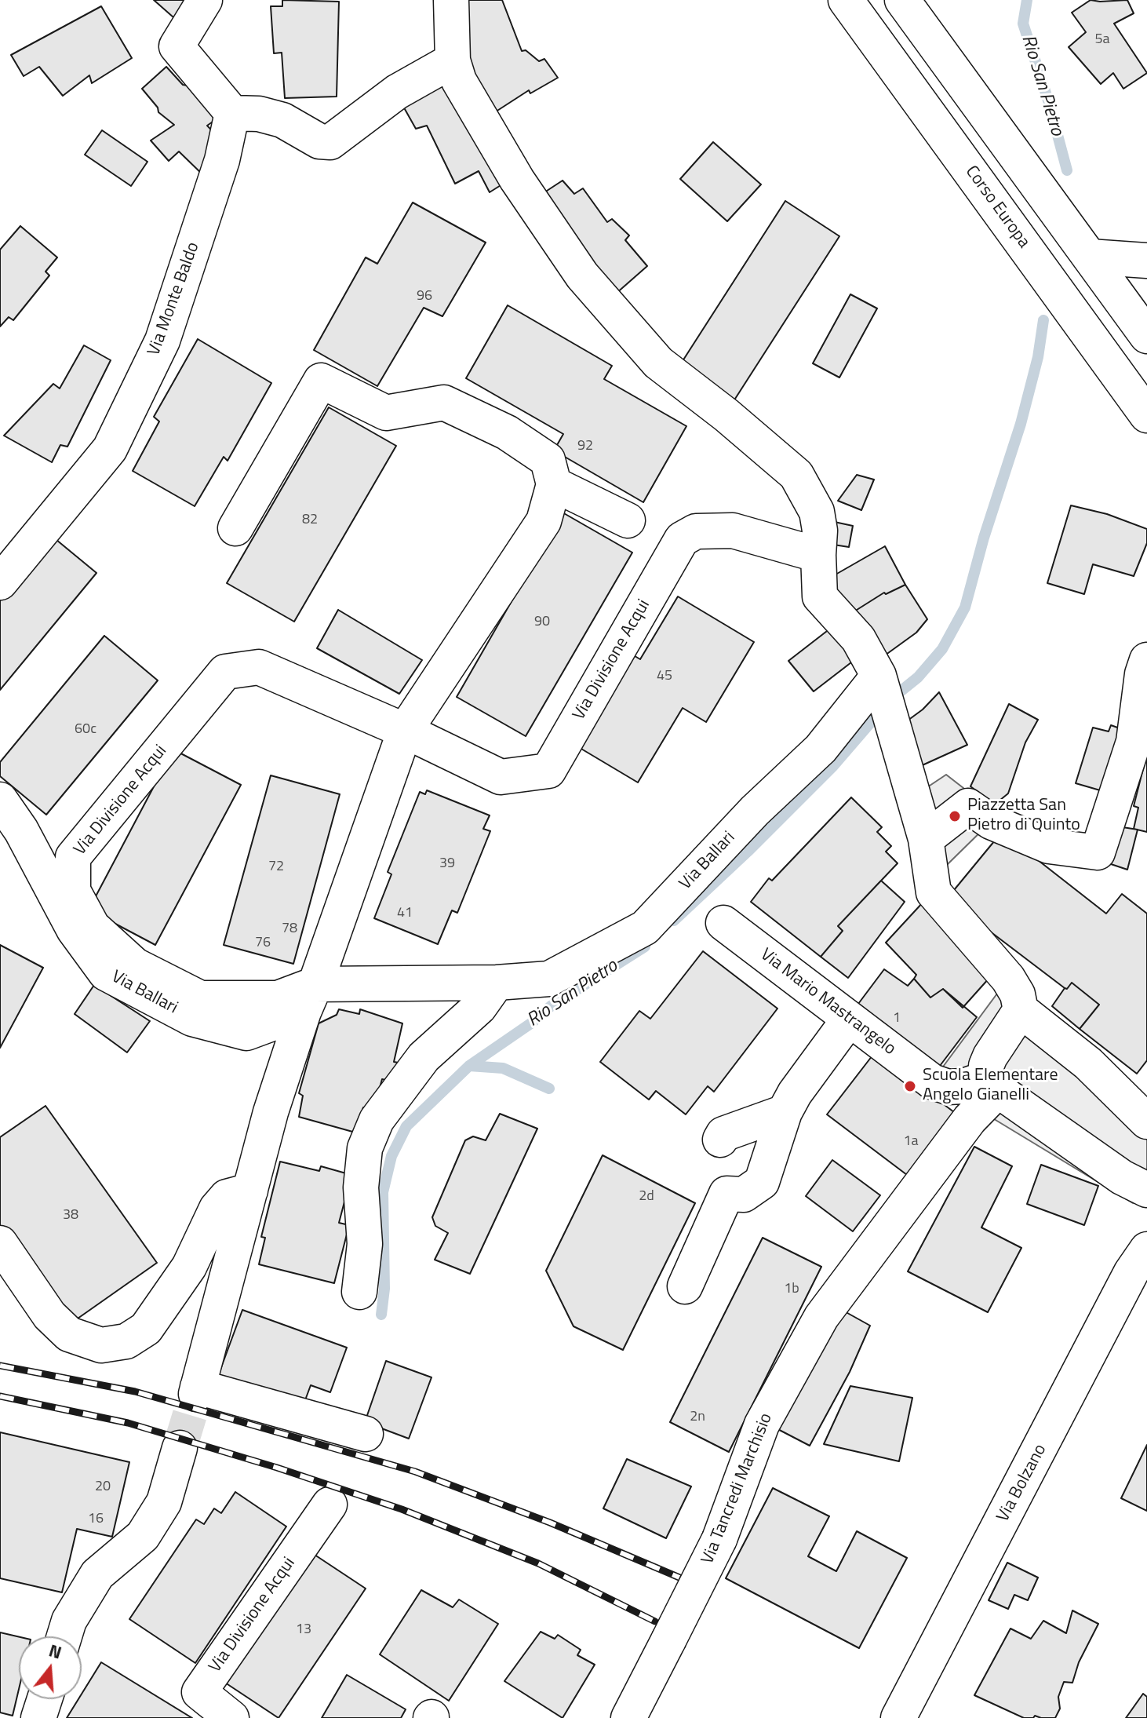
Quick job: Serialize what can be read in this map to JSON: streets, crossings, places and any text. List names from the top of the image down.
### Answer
{
  "streets": {
    "street": [
      "Corso Europa",
      "Via Monte Baldo",
      "Via Divisione Acqui",
      "Via Ballari",
      "Via Mario Mastrangelo",
      "Via Bolzano",
      "Via Tancredi Marchisio"
    ]
  },
  "crossings": [
    ["Via Divisione Acqui", "Via Ballari"],
    ["Via Mario Mastrangelo", "Via Tancredi Marchisio"]
  ],
  "water": ["Rio San Pietro"],
  "places": ["Piazzetta San Pietro di Quinto", "Scuola Elementare Angelo Gianelli"],
  "house_numbers": [
    "5a",
    "96",
    "92",
    "82",
    "90",
    "45",
    "60c",
    "39",
    "72",
    "41",
    "78",
    "76",
    "1",
    "1a",
    "2d",
    "38",
    "1b",
    "2n",
    "20",
    "16",
    "13"
  ],
  "north": "top"
}
